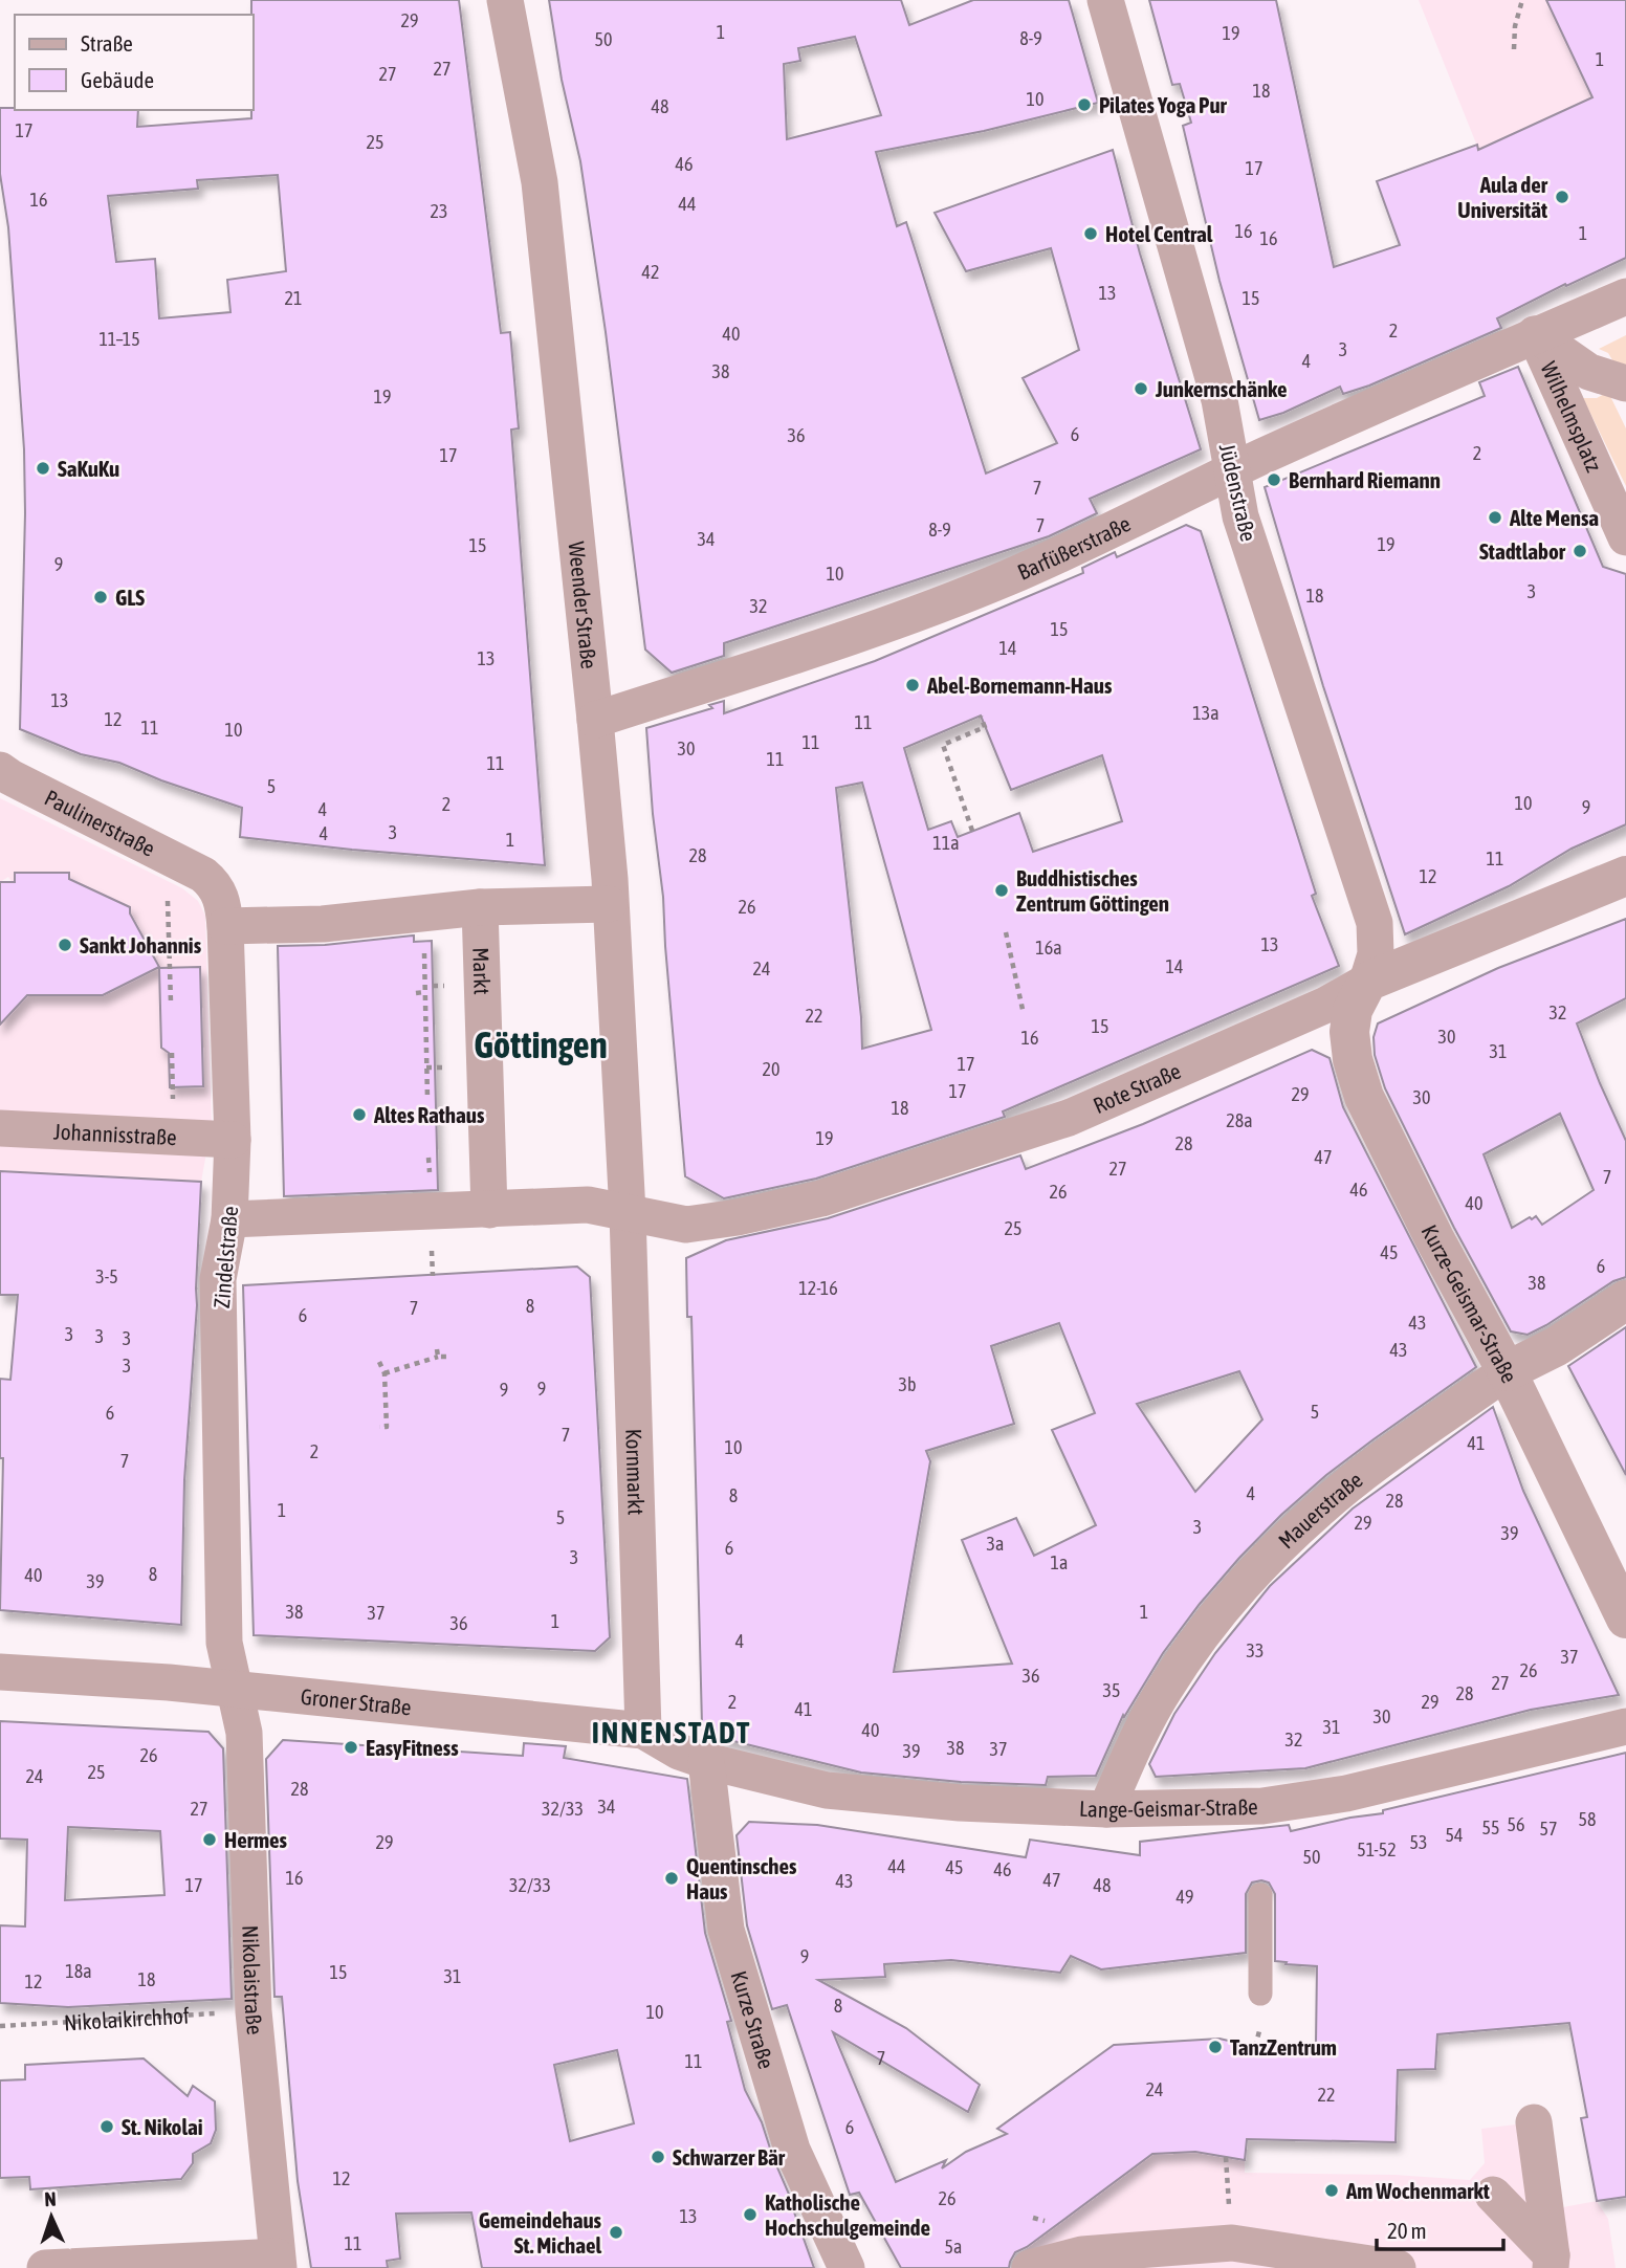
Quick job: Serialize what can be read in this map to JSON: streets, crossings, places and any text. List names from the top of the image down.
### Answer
{
  "streets": {
    "street": [
      "Wilhelmsplatz",
      "Jüdenstraße",
      "Barfüßerstraße",
      "Weender Straße",
      "Paulinerstraße",
      "Markt",
      "Rote Straße",
      "Johannisstraße",
      "Zindelstraße",
      "Kurze-Geismar-Straße",
      "Kornmarkt",
      "Mauerstraße",
      "Groner Straße",
      "Lange-Geismar-Straße",
      "Nikolaistraße",
      "Kurze Straße"
    ],
    "path": ["Nikolaikirchhof"]
  },
  "crossings": [
    ["Wilhelmsplatz", "Barfüßerstraße"],
    ["Jüdenstraße", "Barfüßerstraße"],
    ["Jüdenstraße", "Rote Straße"],
    ["Jüdenstraße", "Kurze-Geismar-Straße"],
    ["Barfüßerstraße", "Weender Straße"],
    ["Weender Straße", "Rote Straße"],
    ["Weender Straße", "Kornmarkt"],
    ["Paulinerstraße", "Zindelstraße"],
    ["Rote Straße", "Kurze-Geismar-Straße"],
    ["Rote Straße", "Kornmarkt"],
    ["Johannisstraße", "Zindelstraße"],
    ["Zindelstraße", "Groner Straße"],
    ["Zindelstraße", "Nikolaistraße"],
    ["Kurze-Geismar-Straße", "Mauerstraße"],
    ["Kornmarkt", "Groner Straße"],
    ["Mauerstraße", "Lange-Geismar-Straße"],
    ["Groner Straße", "Lange-Geismar-Straße"],
    ["Groner Straße", "Nikolaistraße"],
    ["Groner Straße", "Kurze Straße"],
    ["Lange-Geismar-Straße", "Kurze Straße"],
    ["Nikolaistraße", "Nikolaikirchhof"]
  ],
  "districts": ["Göttingen", "INNENSTADT"],
  "places": [
    "Pilates Yoga Pur",
    "Aula der Universität",
    "Hotel Central",
    "Junkernschänke",
    "SaKuKu",
    "Bernhard Riemann",
    "Alte Mensa",
    "Stadtlabor",
    "GLS",
    "Abel-Bornemann-Haus",
    "Buddhistisches Zentrum Göttingen",
    "Sankt Johannis",
    "Altes Rathaus",
    "EasyFitness",
    "Hermes",
    "Quentinsches Haus",
    "TanzZentrum",
    "St. Nikolai",
    "Schwarzer Bär",
    "Am Wochenmarkt",
    "Katholische Hochschulgemeinde",
    "Gemeindehaus St. Michael"
  ],
  "house_numbers": [
    "29",
    "1",
    "19",
    "8-9",
    "50",
    "1",
    "27",
    "27",
    "18",
    "10",
    "48",
    "17",
    "25",
    "46",
    "17",
    "16",
    "44",
    "23",
    "16",
    "1",
    "16",
    "42",
    "13",
    "21",
    "15",
    "2",
    "40",
    "11–15",
    "3",
    "4",
    "38",
    "19",
    "6",
    "36",
    "2",
    "17",
    "7",
    "7",
    "8-9",
    "34",
    "19",
    "15",
    "9",
    "10",
    "3",
    "18",
    "32",
    "15",
    "14",
    "13",
    "13",
    "13a",
    "12",
    "11",
    "11",
    "10",
    "11",
    "30",
    "11",
    "11",
    "5",
    "10",
    "2",
    "9",
    "4",
    "3",
    "4",
    "1",
    "11a",
    "28",
    "11",
    "12",
    "26",
    "13",
    "16a",
    "14",
    "24",
    "32",
    "22",
    "15",
    "30",
    "16",
    "31",
    "17",
    "20",
    "17",
    "29",
    "30",
    "18",
    "28a",
    "19",
    "28",
    "47",
    "27",
    "7",
    "46",
    "26",
    "40",
    "25",
    "45",
    "6",
    "3-5",
    "38",
    "12-16",
    "8",
    "7",
    "6",
    "43",
    "3",
    "3",
    "3",
    "43",
    "3",
    "3b",
    "9",
    "9",
    "5",
    "6",
    "7",
    "41",
    "10",
    "2",
    "7",
    "4",
    "8",
    "28",
    "1",
    "5",
    "29",
    "3",
    "39",
    "3a",
    "6",
    "3",
    "1a",
    "8",
    "40",
    "39",
    "38",
    "1",
    "37",
    "1",
    "36",
    "4",
    "33",
    "37",
    "26",
    "36",
    "27",
    "35",
    "28",
    "2",
    "29",
    "41",
    "30",
    "31",
    "40",
    "32",
    "38",
    "37",
    "39",
    "26",
    "25",
    "24",
    "28",
    "34",
    "27",
    "32/33",
    "58",
    "56",
    "55",
    "57",
    "54",
    "29",
    "53",
    "51-52",
    "50",
    "44",
    "45",
    "46",
    "16",
    "47",
    "43",
    "17",
    "32/33",
    "48",
    "49",
    "9",
    "18a",
    "15",
    "31",
    "18",
    "12",
    "8",
    "10",
    "7",
    "11",
    "24",
    "22",
    "6",
    "12",
    "26",
    "13",
    "11",
    "5a"
  ],
  "legend": ["Straße", "Gebäude"],
  "scale_bar": "20 m",
  "north": "top"
}
